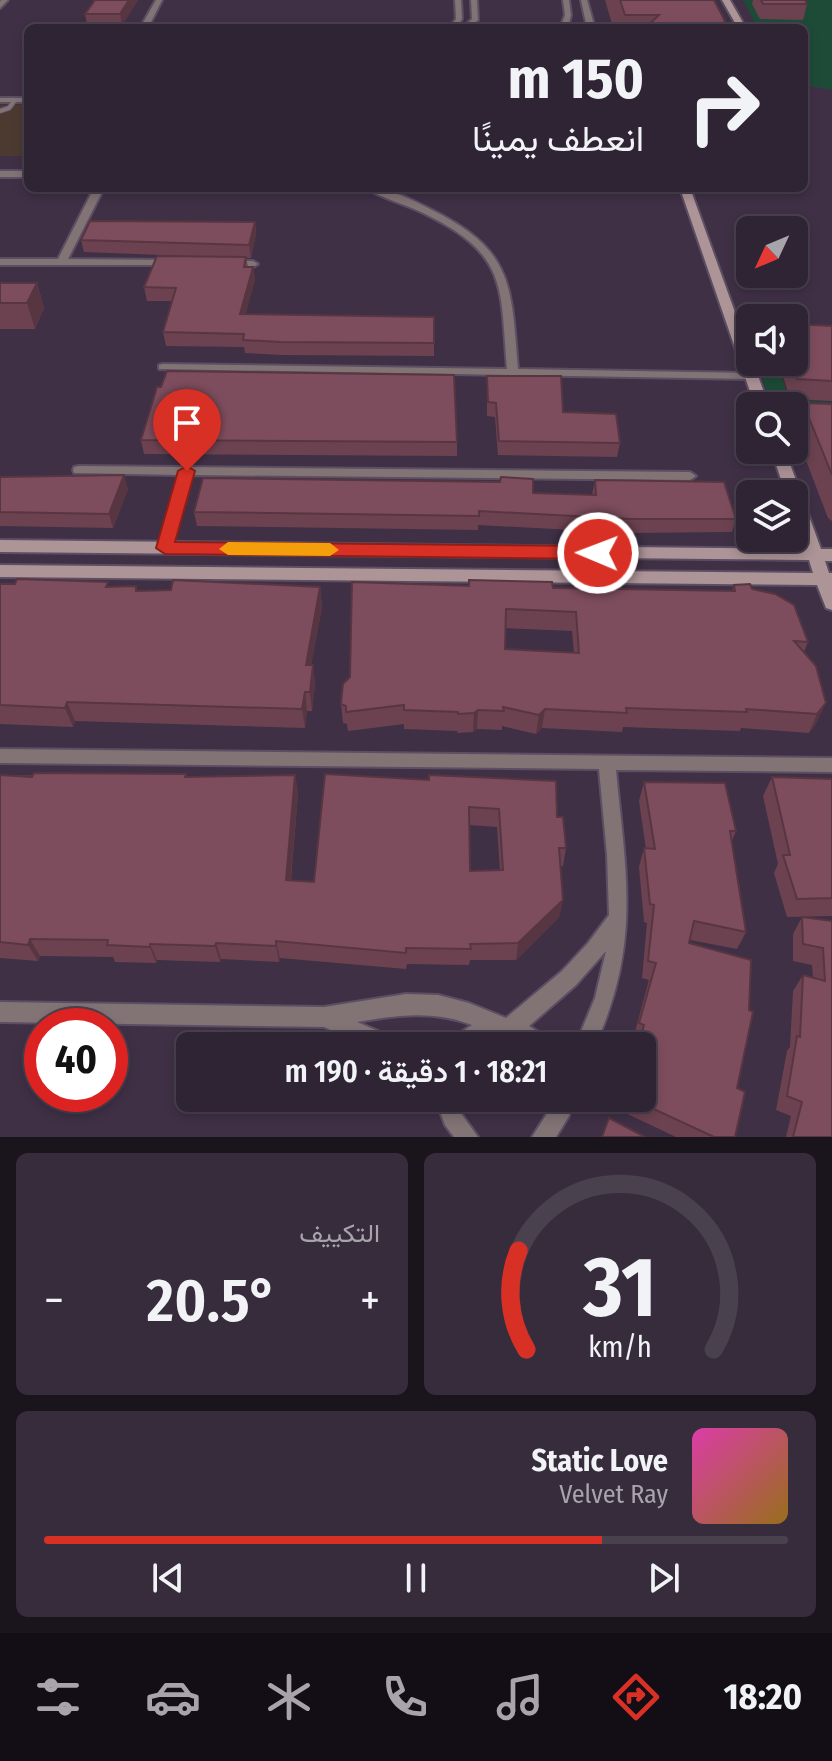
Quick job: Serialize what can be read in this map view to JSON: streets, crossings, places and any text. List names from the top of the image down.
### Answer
{
  "north": "bottom left",
  "page": {
    "turn": ["150 m", "انعطف يمينًا"],
    "limit": "40",
    "trip": "18:21 · 1 دقيقة · 190 m",
    "tile": "التكييف",
    "heat": ["−", "20.5°", "+"],
    "song": ["Static Love", "Velvet Ray"],
    "tabs": "18:20",
    "gauge": ["31", "km/h"]
  }
}
